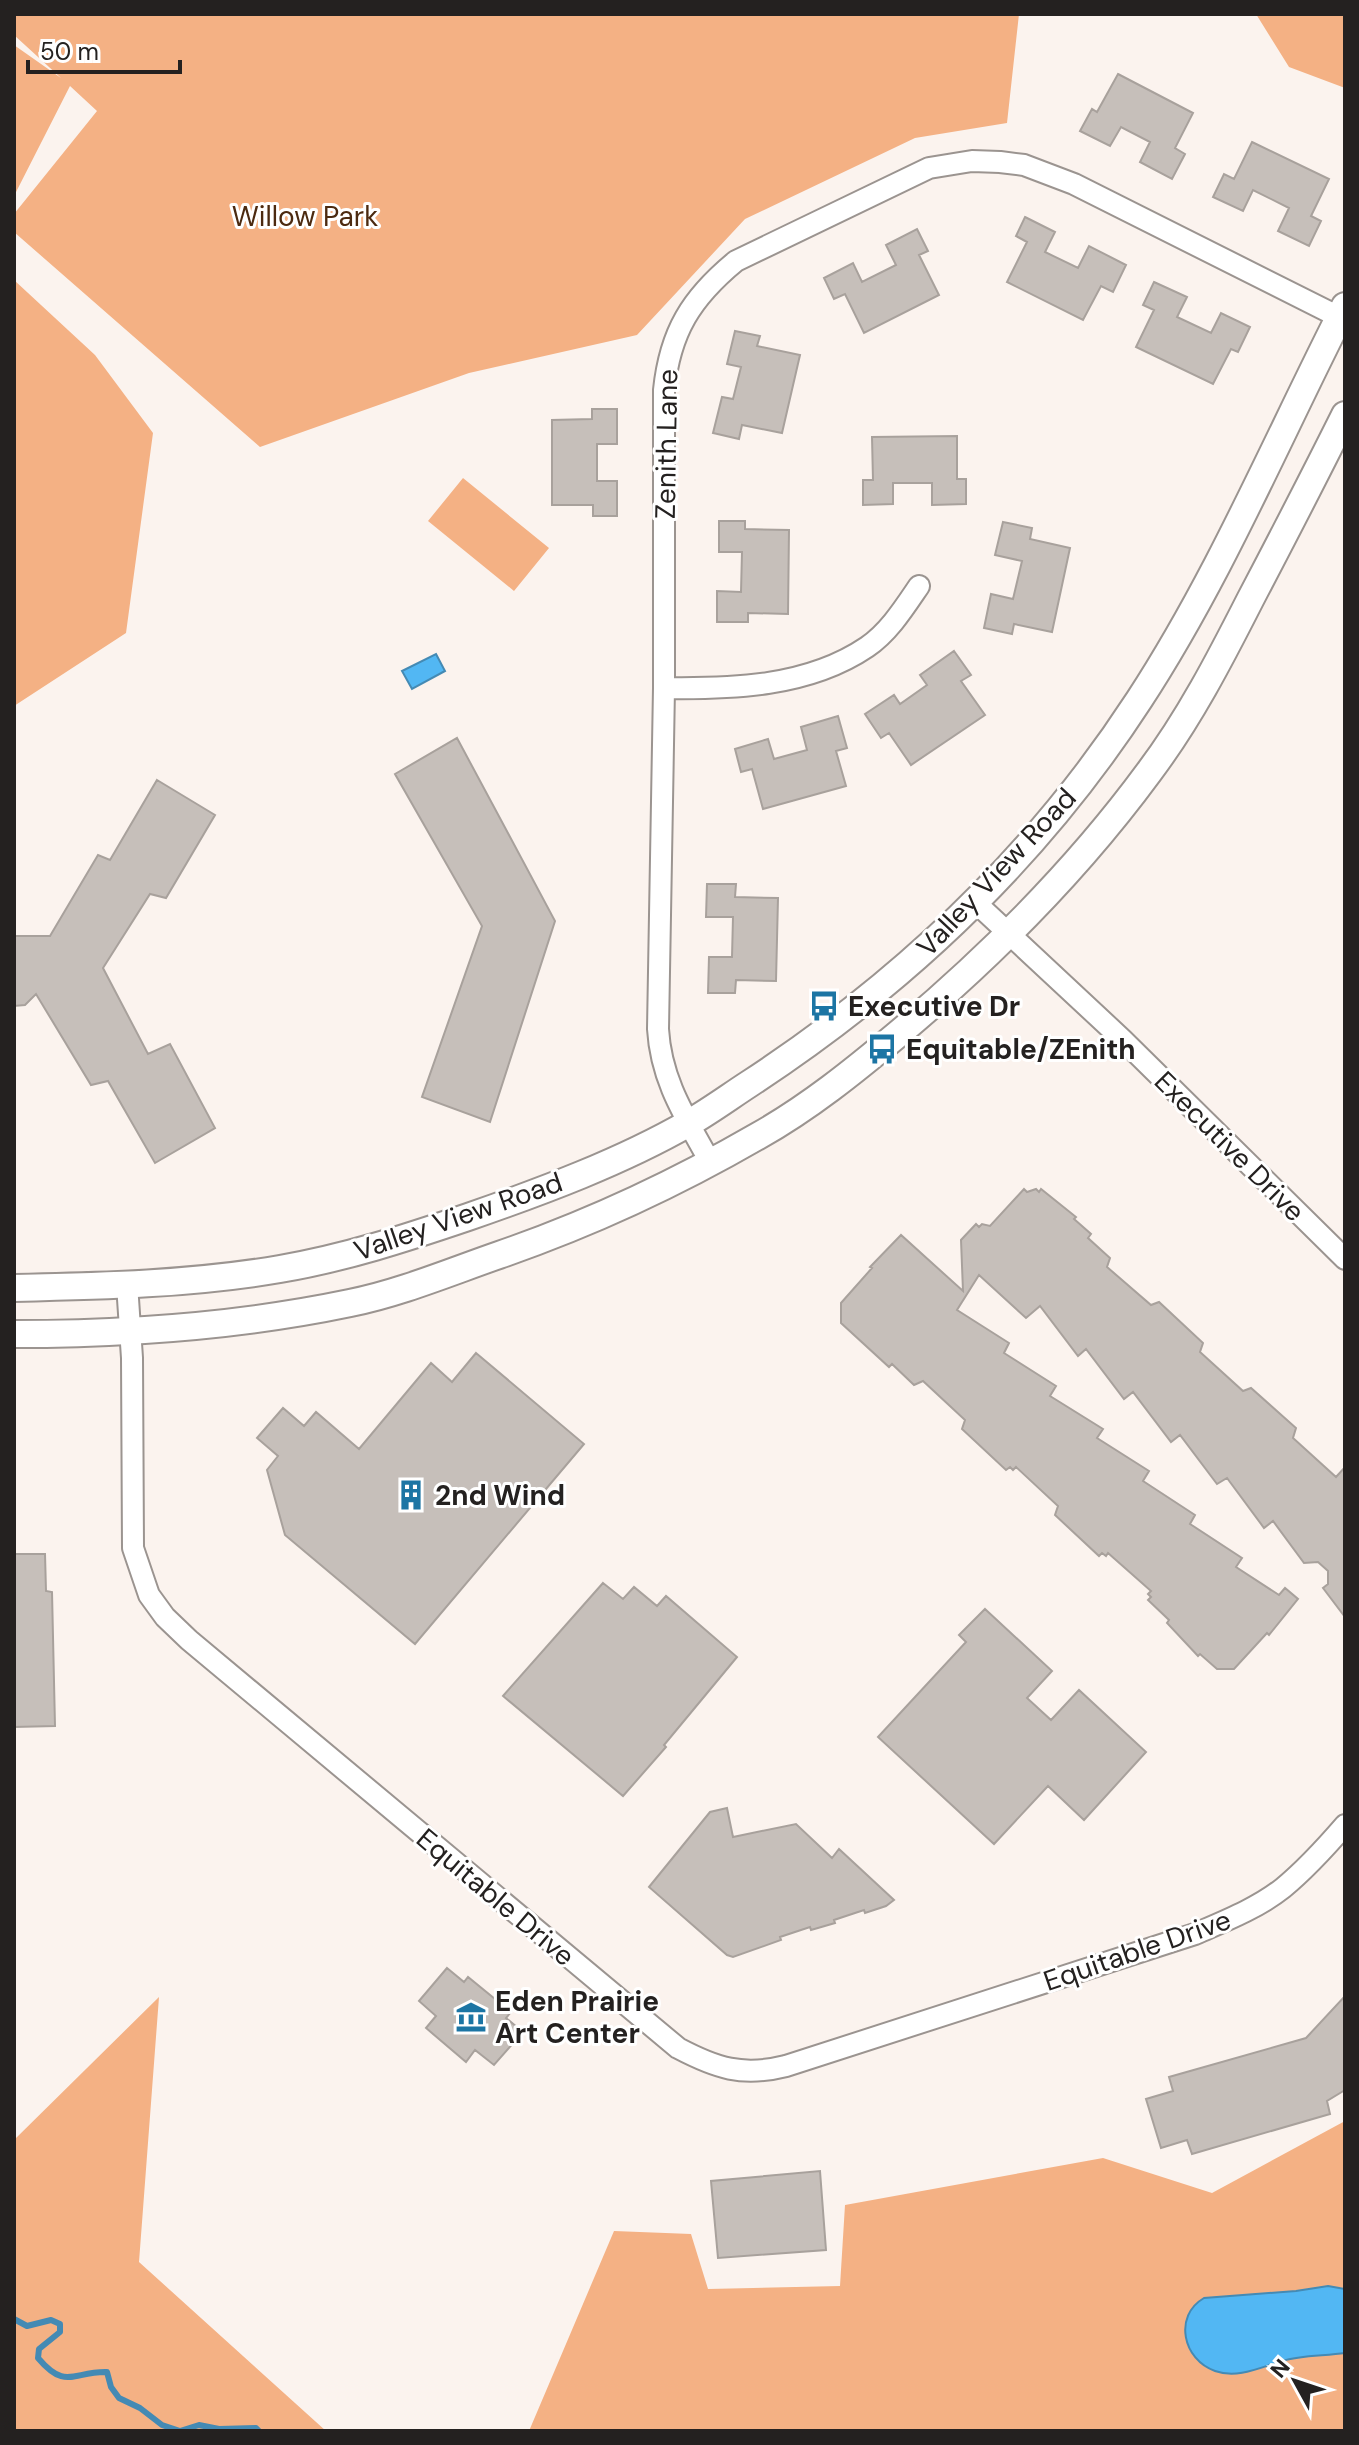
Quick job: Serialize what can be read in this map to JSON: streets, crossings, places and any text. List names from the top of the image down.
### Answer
{
  "streets": {
    "main road": ["Valley View Road"],
    "street": ["Zenith Lane", "Executive Drive", "Equitable Drive"]
  },
  "crossings": [
    ["Zenith Lane", "Valley View Road"],
    ["Valley View Road", "Executive Drive"],
    ["Valley View Road", "Equitable Drive"]
  ],
  "parks": ["Willow Park"],
  "places": {
    "bus stop": ["Executive Dr", "Equitable/ZEnith"],
    "building": ["2nd Wind"],
    "museum": ["Eden Prairie Art Center"]
  },
  "scale_bar": "50 m",
  "north": "top left"
}
